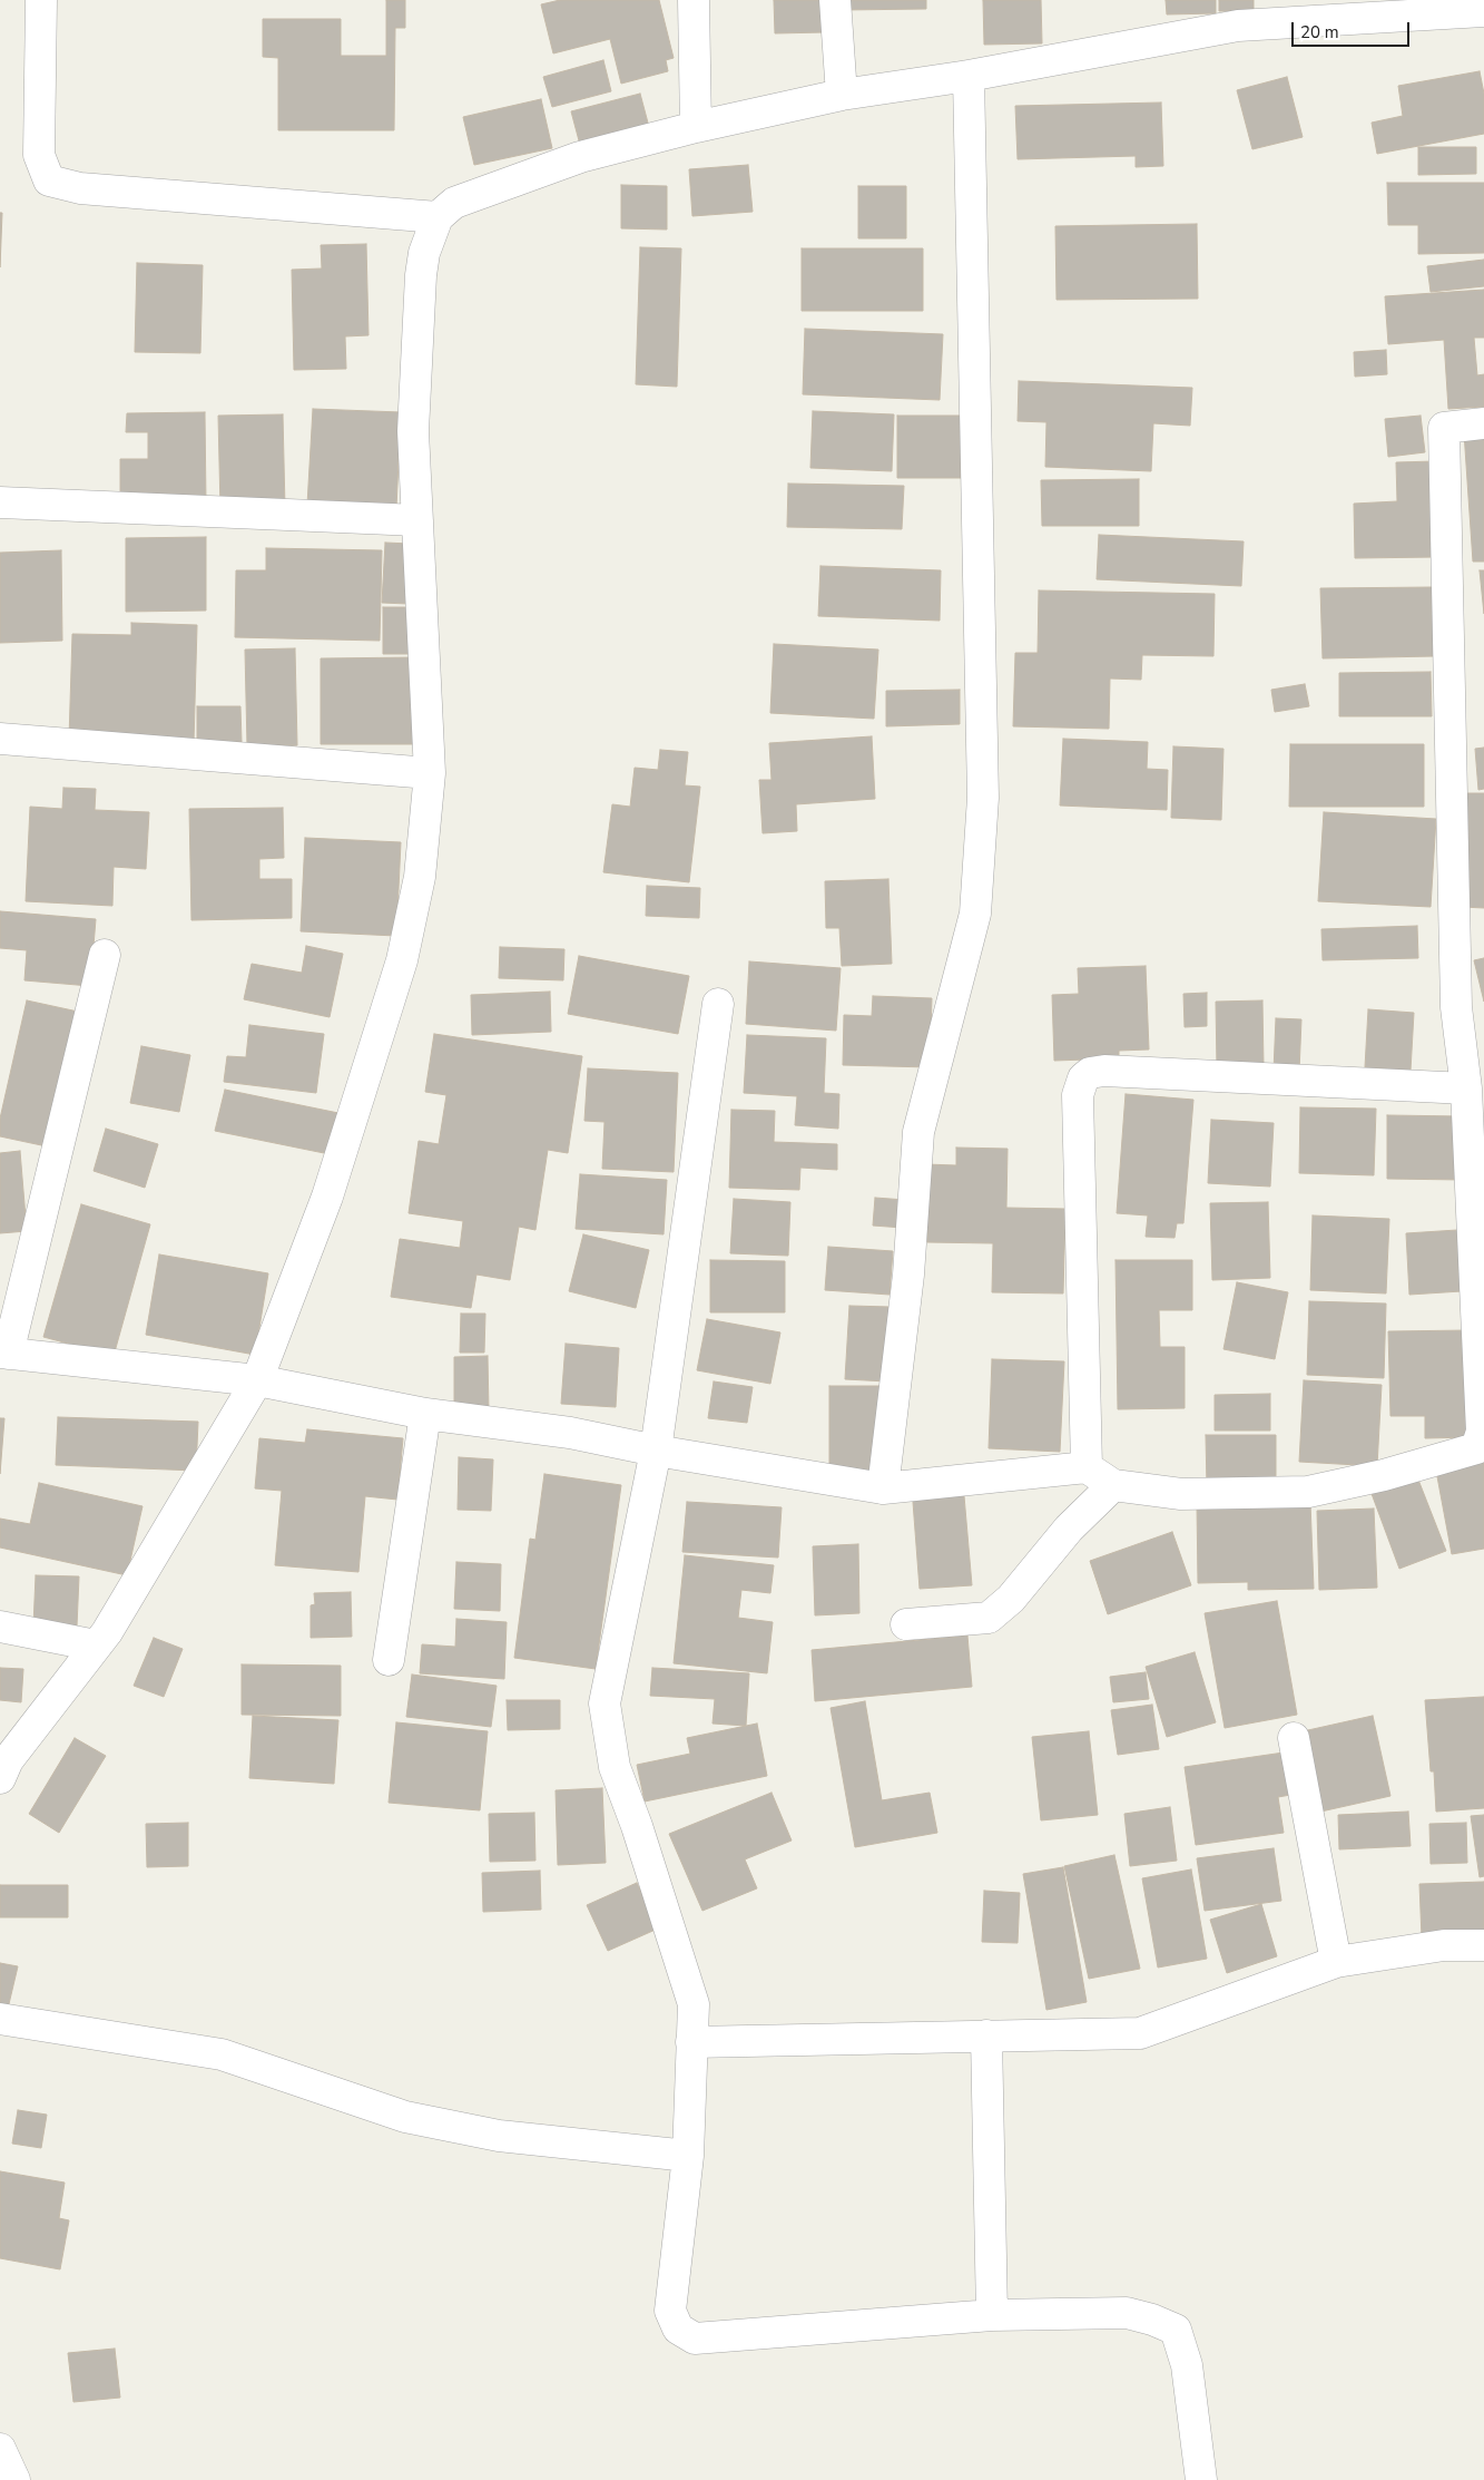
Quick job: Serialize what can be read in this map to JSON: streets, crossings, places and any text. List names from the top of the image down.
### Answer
{
  "scale_bar": "20 m"
}
